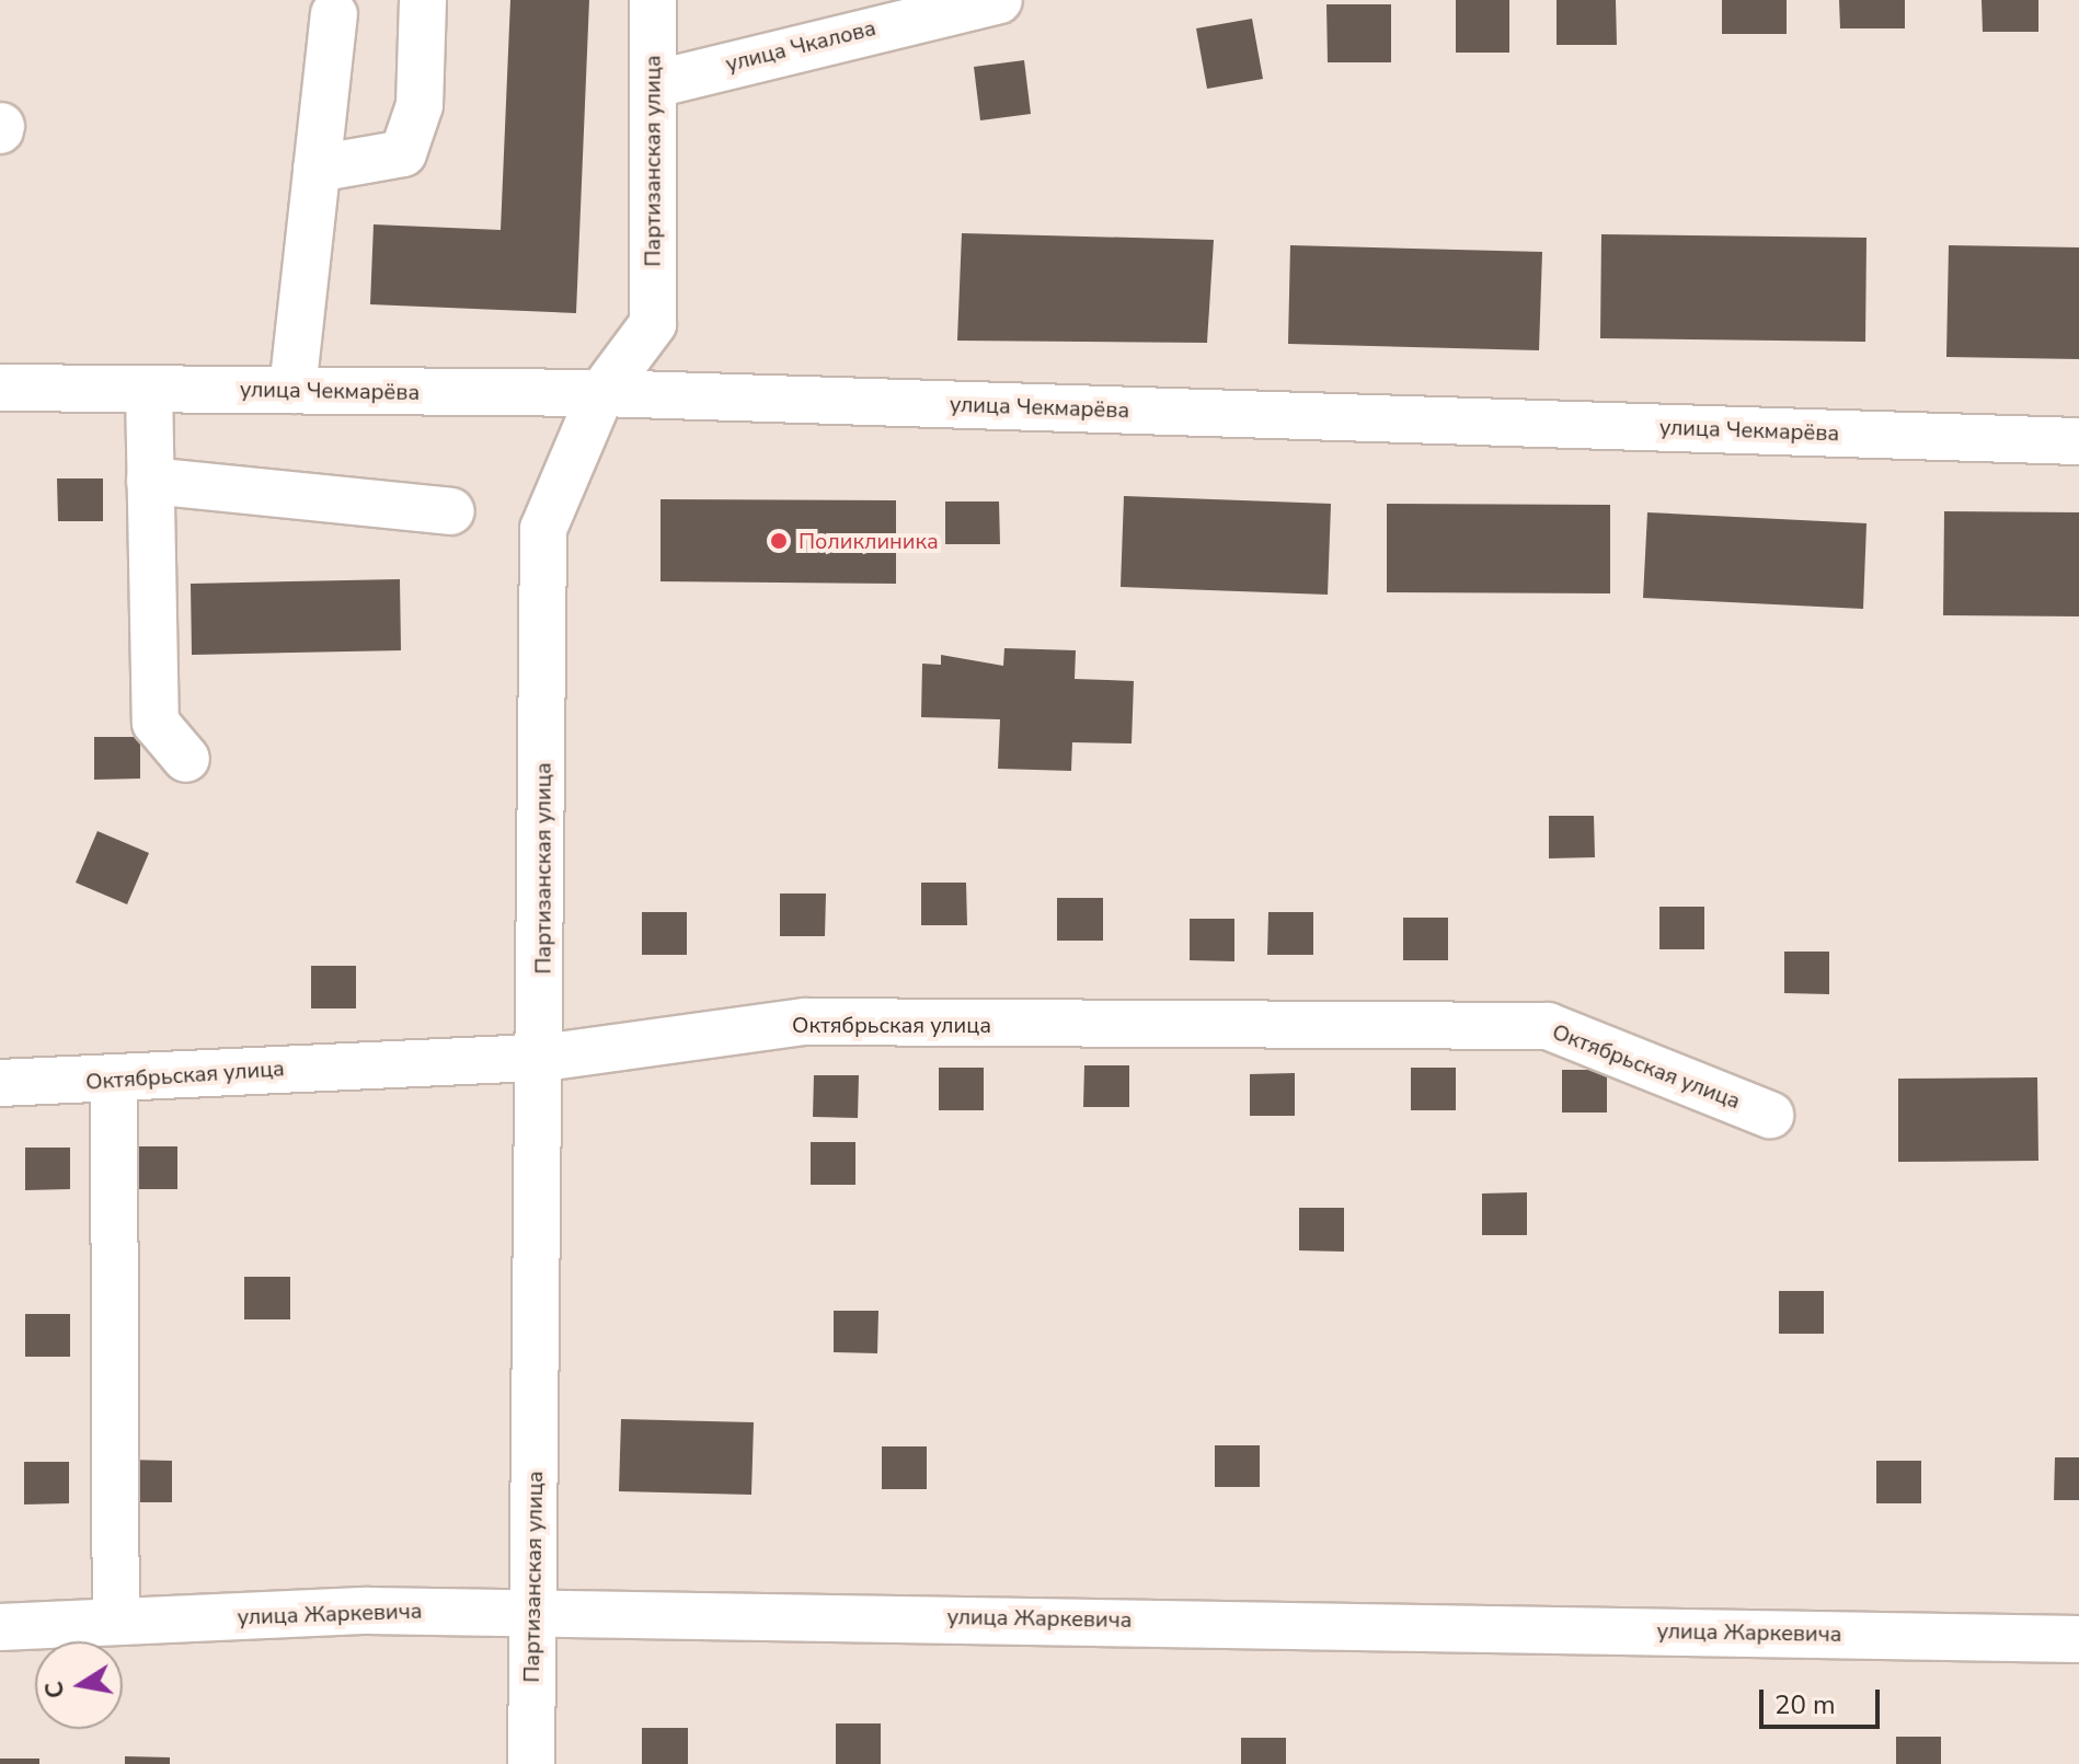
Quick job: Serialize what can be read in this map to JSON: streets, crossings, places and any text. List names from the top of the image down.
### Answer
{
  "streets": {
    "street": [
      "улица Чкалова",
      "Партизанская улица",
      "улица Чекмарёва",
      "Октябрьская улица",
      "улица Жаркевича"
    ]
  },
  "crossings": [
    ["улица Чкалова", "Партизанская улица"],
    ["Партизанская улица", "улица Чекмарёва"],
    ["Партизанская улица", "Октябрьская улица"],
    ["Партизанская улица", "улица Жаркевича"]
  ],
  "places": ["Поликлиника"],
  "scale_bar": "20 m",
  "north": "left"
}
